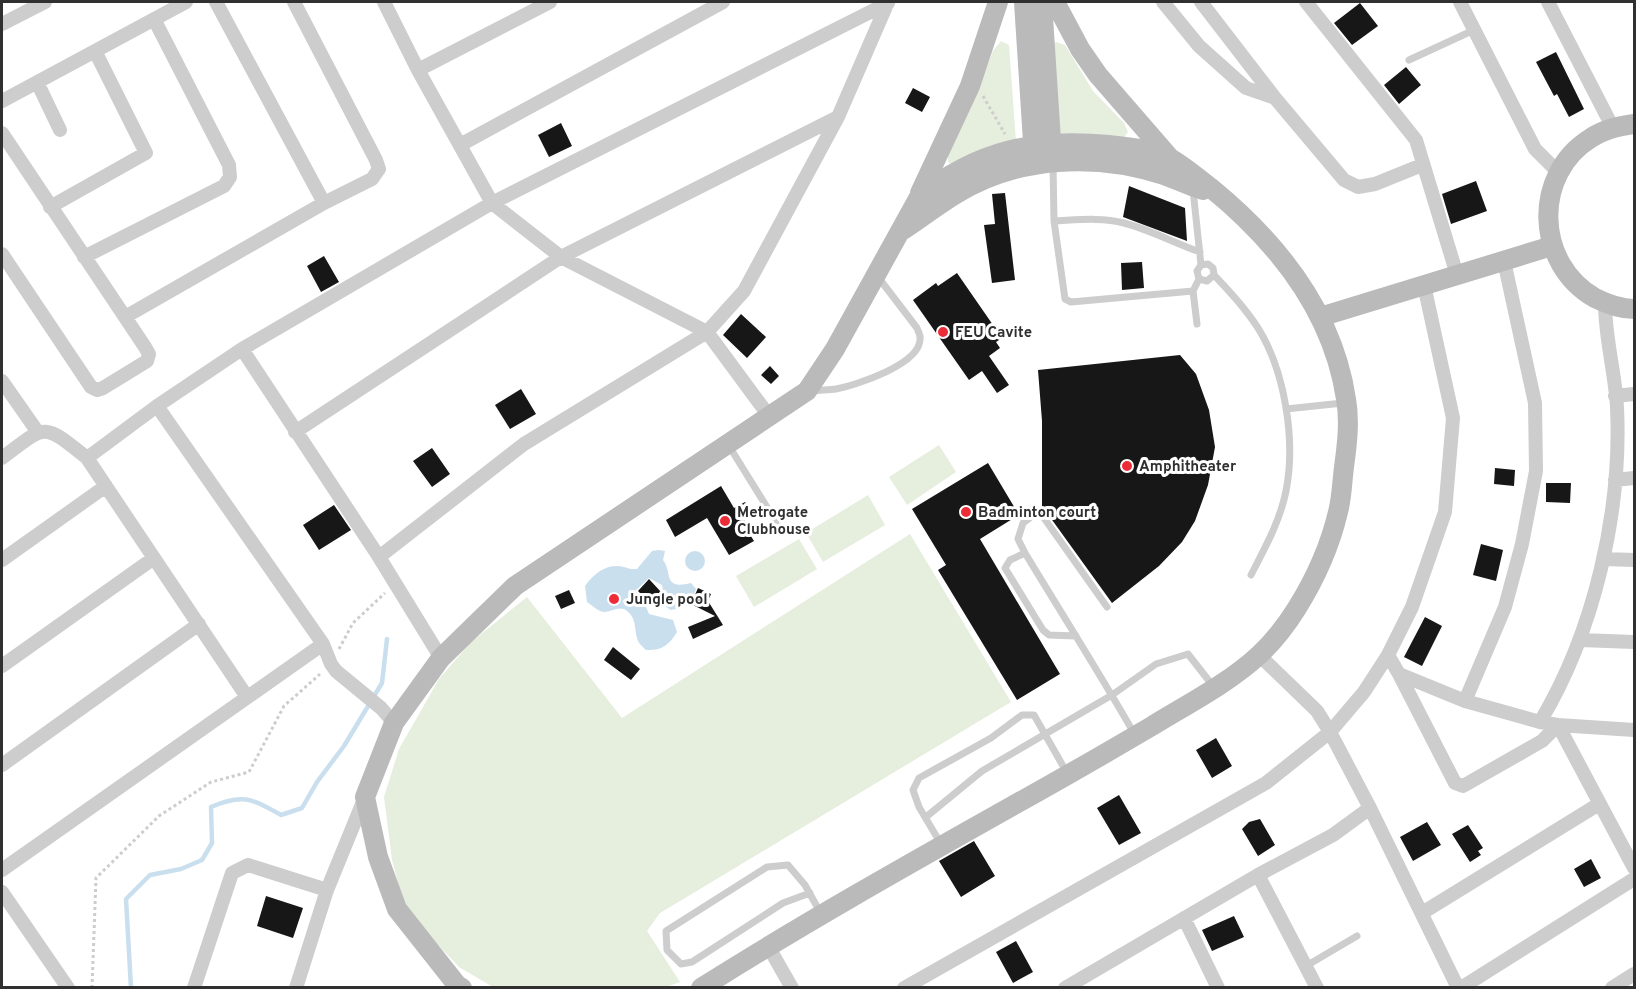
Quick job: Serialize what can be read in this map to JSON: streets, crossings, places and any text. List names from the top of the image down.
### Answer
{
  "places": [
    "FEU Cavite",
    "Amphitheater",
    "Badminton court",
    "Metrogate Clubhouse",
    "Jungle pool"
  ]
}
